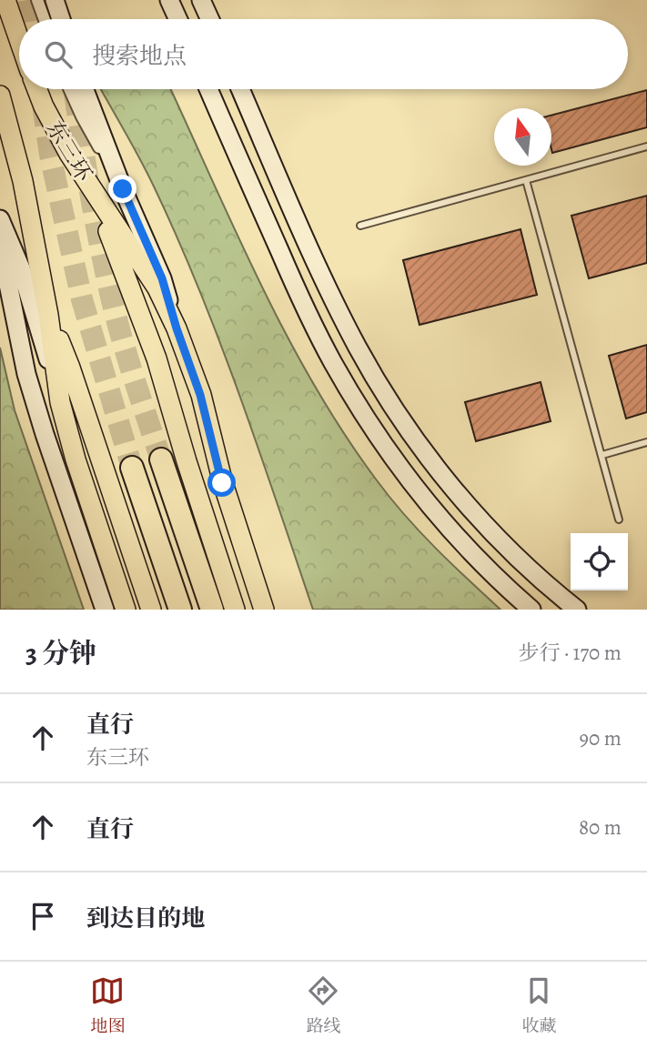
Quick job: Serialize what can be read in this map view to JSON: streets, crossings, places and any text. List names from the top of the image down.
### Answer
{
  "streets": {
    "main road": ["东三环"]
  },
  "north": "top",
  "page": {
    "search": "搜索地点",
    "heading": ["3 分钟", "步行 · 170 m"],
    "list": [
      ["直行", "东三环", "90 m"],
      ["直行", "80 m"],
      "到达目的地"
    ],
    "nav": ["地图", "路线", "收藏"]
  }
}
